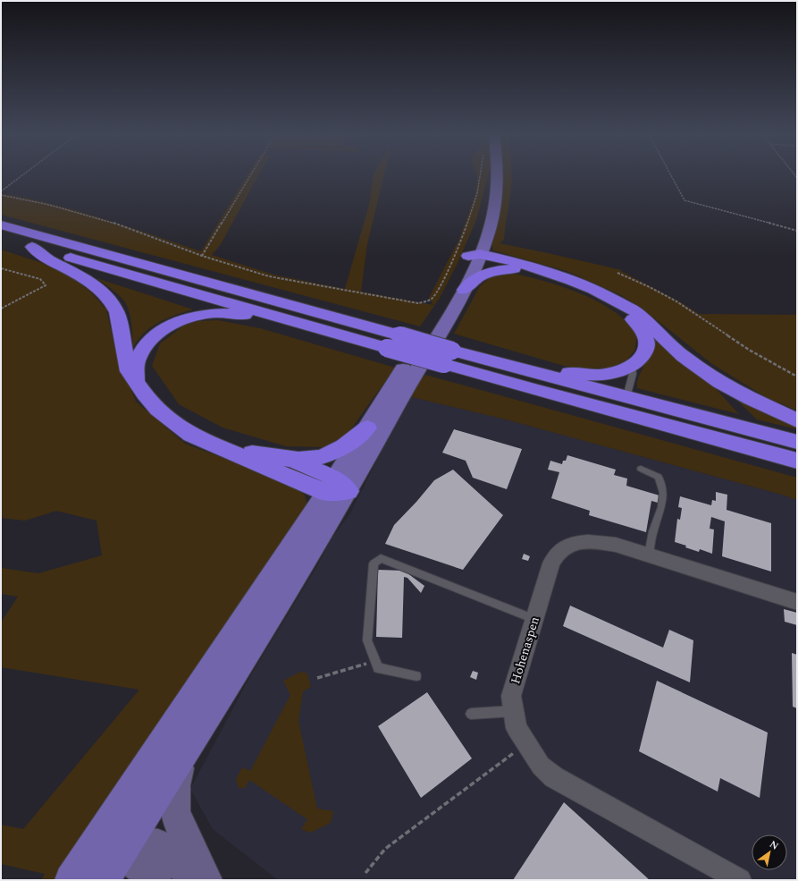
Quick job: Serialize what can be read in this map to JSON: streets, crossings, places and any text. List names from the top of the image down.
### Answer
{
  "streets": {
    "street": ["Hohenaspen"]
  },
  "north": "top right"
}
